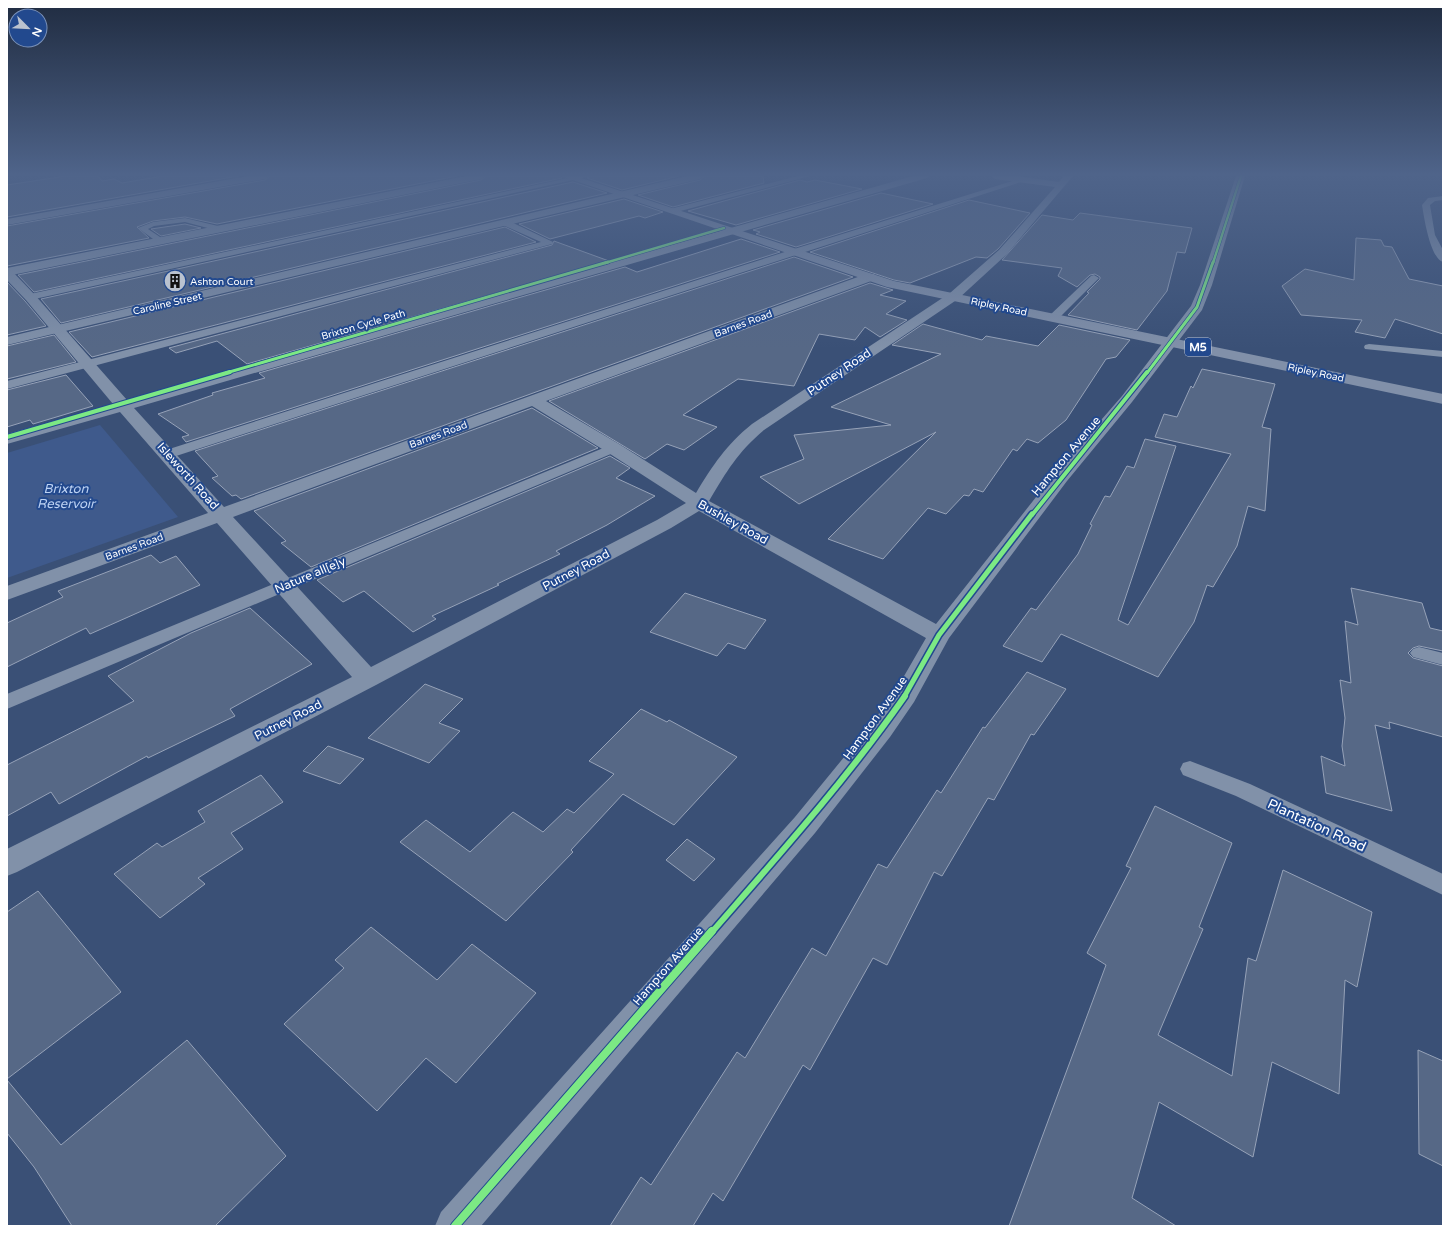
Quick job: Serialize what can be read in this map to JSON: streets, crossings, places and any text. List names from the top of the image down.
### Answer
{
  "streets": {
    "main road": ["Ripley Road", "M5"],
    "street": [
      "Caroline Street",
      "Barnes Road",
      "Putney Road",
      "Hampton Avenue",
      "Isleworth Road",
      "Bushley Road"
    ],
    "lane": ["Nature all[e]y", "Plantation Road"],
    "cycle path": ["Brixton Cycle Path"]
  },
  "crossings": [
    ["Caroline Street", "Isleworth Road"],
    ["Ripley Road", "Barnes Road"],
    ["Ripley Road", "Putney Road"],
    ["Ripley Road", "Hampton Avenue"],
    ["Barnes Road", "Isleworth Road"],
    ["Barnes Road", "Bushley Road"],
    ["Putney Road", "Isleworth Road"],
    ["Putney Road", "Bushley Road"],
    ["Hampton Avenue", "Bushley Road"],
    ["Isleworth Road", "Nature all[e]y"],
    ["Bushley Road", "Nature all[e]y"]
  ],
  "water": ["Brixton Reservoir"],
  "places": {
    "building": ["Ashton Court"]
  },
  "north": "bottom right"
}
